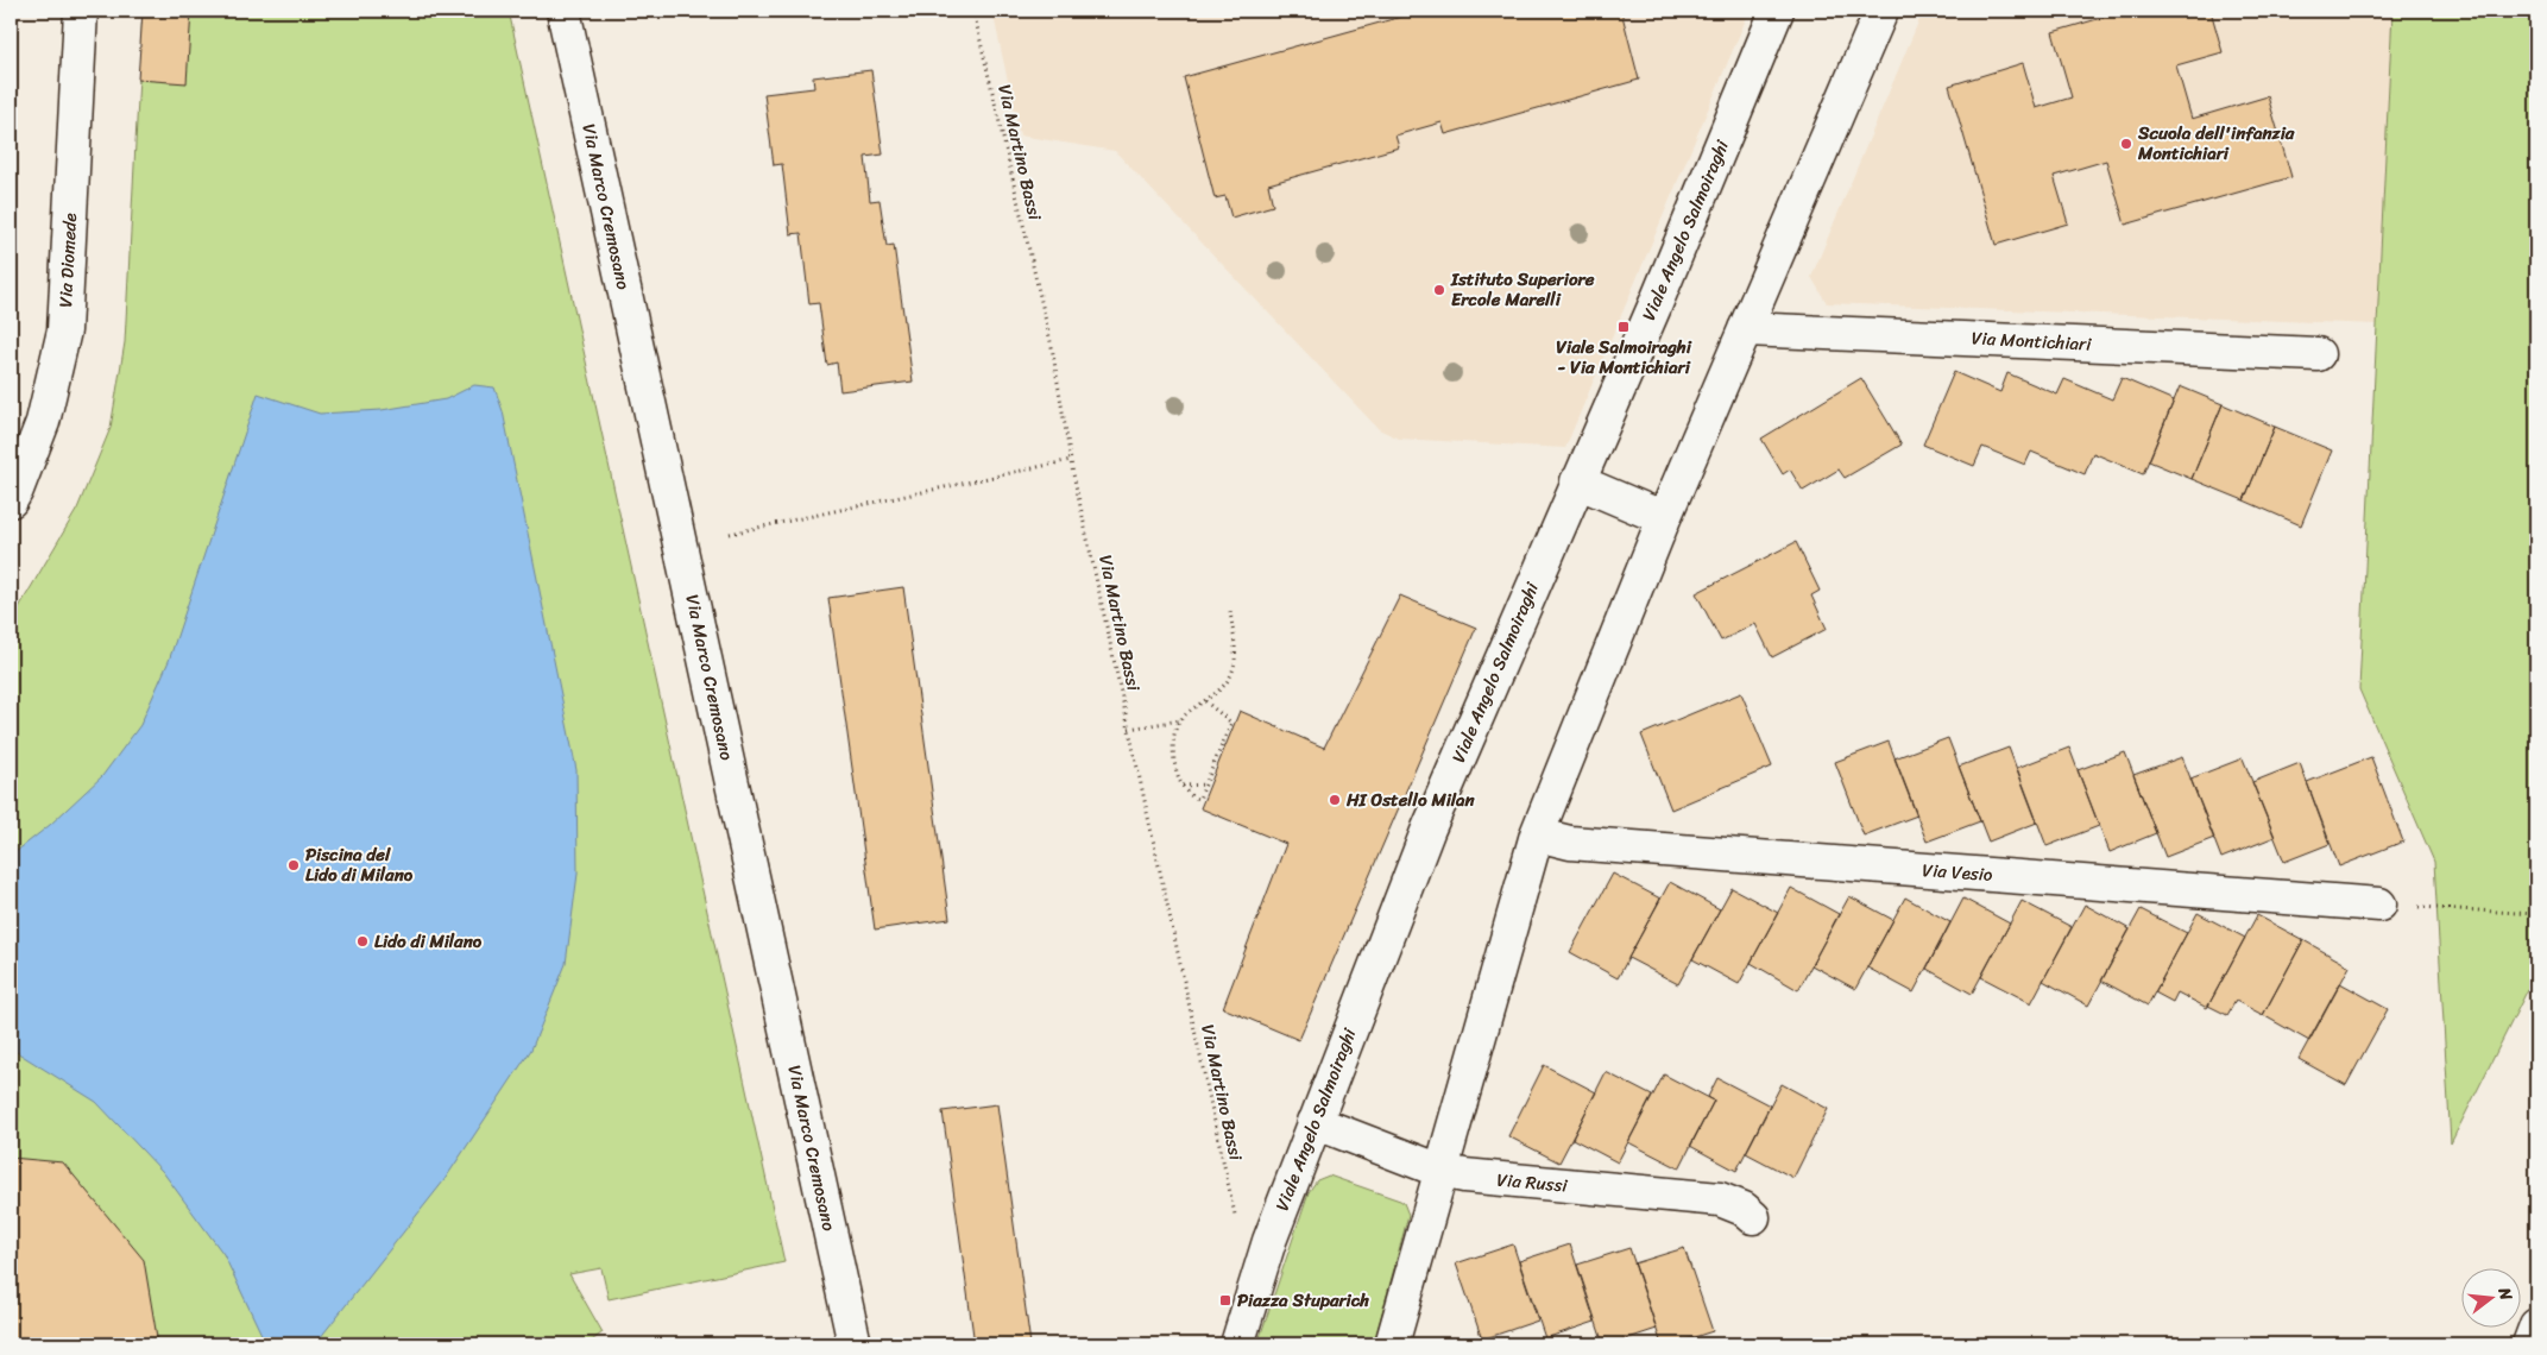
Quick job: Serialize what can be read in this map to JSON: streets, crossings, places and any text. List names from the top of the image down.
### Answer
{
  "streets": {
    "street": [
      "Via Marco Cremosano",
      "Viale Angelo Salmoiraghi",
      "Via Diomede",
      "Via Montichiari",
      "Via Vesio",
      "Via Russi"
    ],
    "path": ["Via Martino Bassi"]
  },
  "crossings": [
    ["Viale Angelo Salmoiraghi", "Via Russi"]
  ],
  "places": {
    "other": [
      "Scuola dell'infanzia Montichiari",
      "Istituto Superiore Ercole Marelli",
      "HI Ostello Milan",
      "Piscina del Lido di Milano",
      "Lido di Milano"
    ],
    "transit": ["Viale Salmoiraghi - Via Montichiari", "Piazza Stuparich"]
  },
  "north": "right"
}
